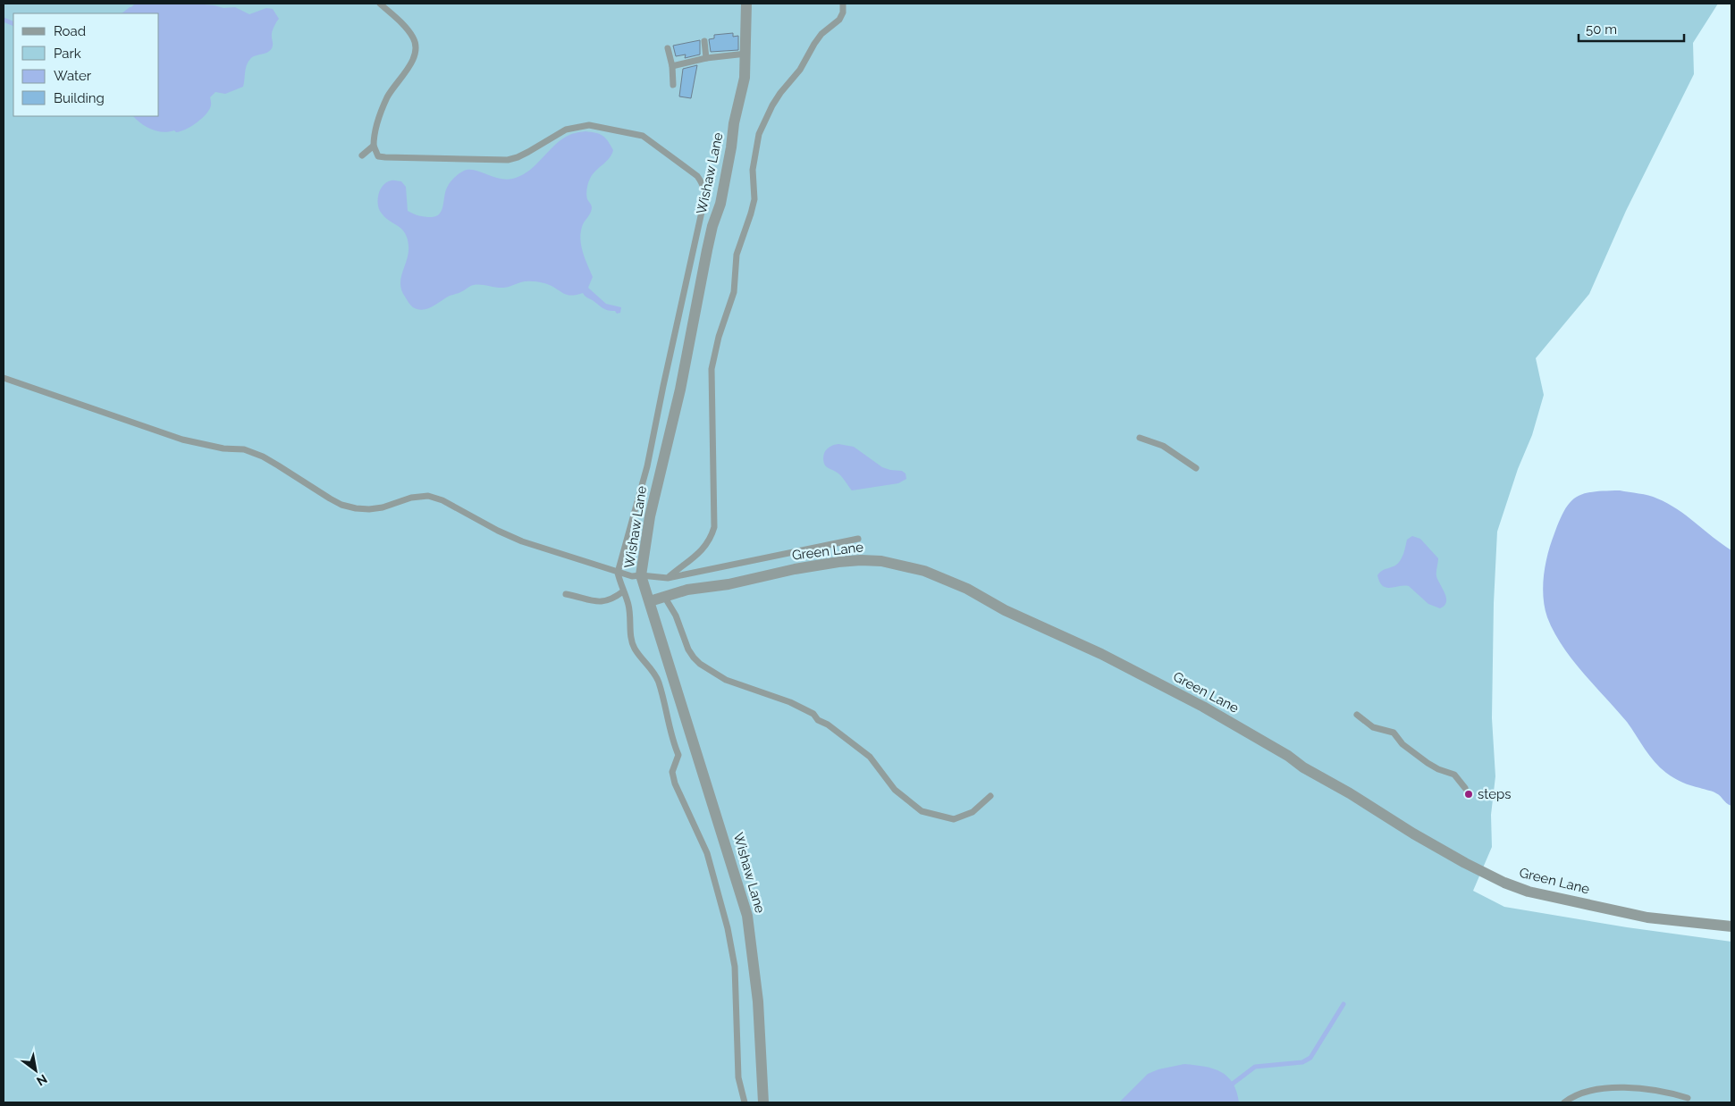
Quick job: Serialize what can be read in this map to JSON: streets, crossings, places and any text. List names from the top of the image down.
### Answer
{
  "streets": {
    "street": ["Wishaw Lane", "Green Lane"]
  },
  "crossings": [
    ["Wishaw Lane", "Green Lane"]
  ],
  "places": ["steps"],
  "legend": [
    "Road",
    "Park",
    "Water",
    "Building"
  ],
  "scale_bar": "50 m",
  "north": "bottom right"
}
